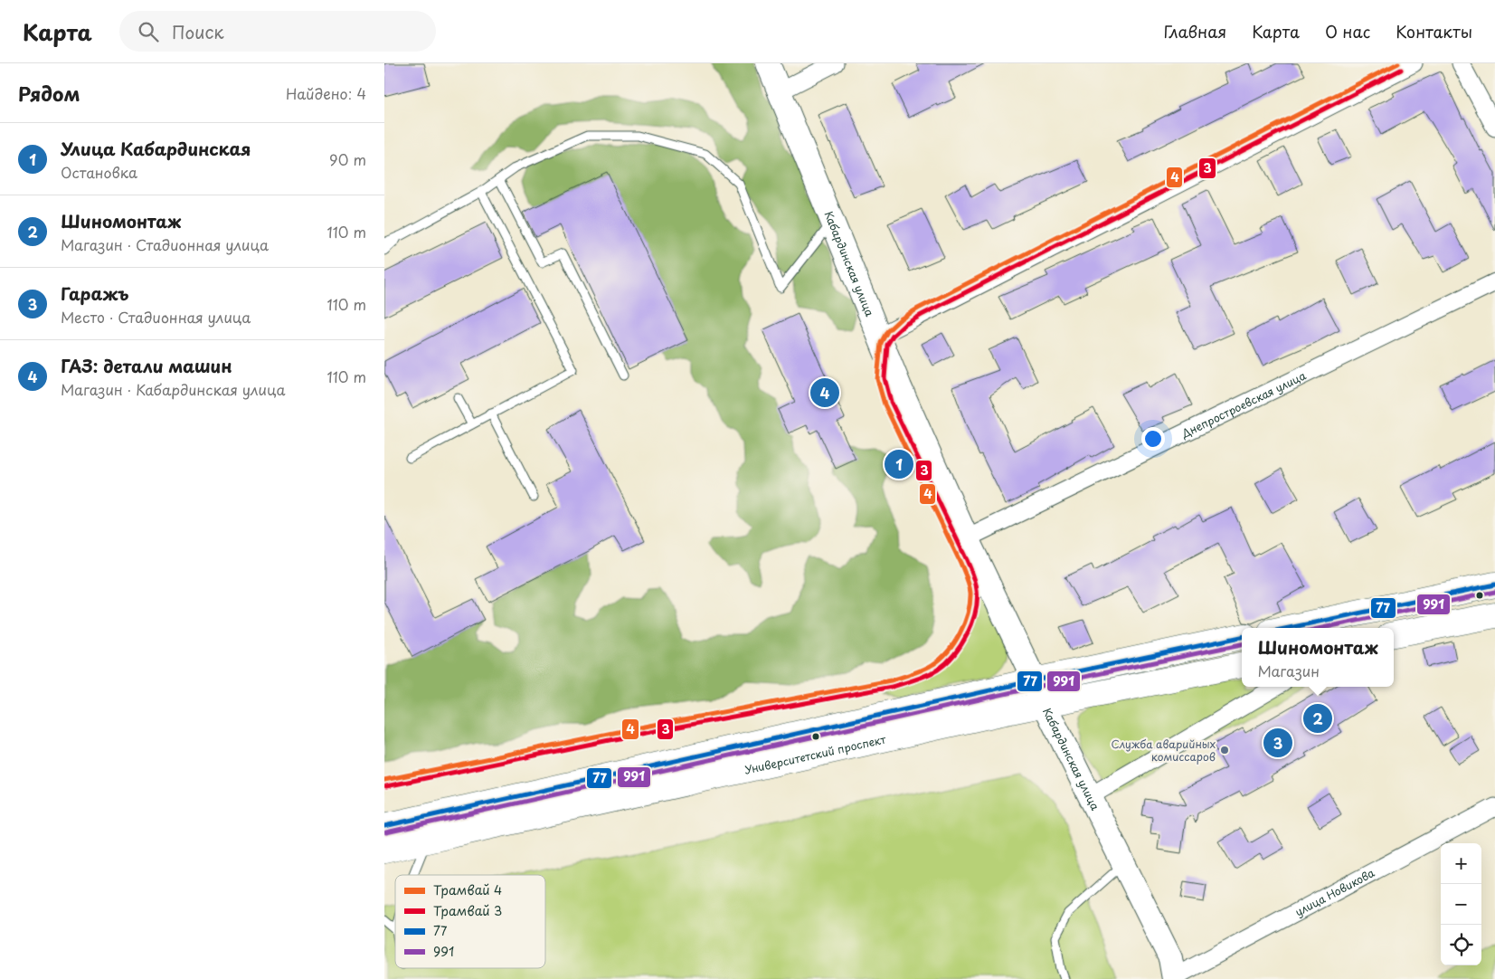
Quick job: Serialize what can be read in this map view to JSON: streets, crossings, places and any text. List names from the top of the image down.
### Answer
{
  "streets": {
    "highway": ["Университетский проспект"],
    "street": ["Кабардинская улица", "Днепростроевская улица", "улица Новикова"]
  },
  "crossings": [
    ["Кабардинская улица", "Днепростроевская улица"],
    ["Кабардинская улица", "Университетский проспект"],
    ["Кабардинская улица", "улица Новикова"]
  ],
  "places": ["Служба аварийных комиссаров"],
  "lines": [
    "tram line 4",
    "tram line 3",
    "transit line 77",
    "transit line 991"
  ],
  "legend": [
    "Трамвай 4",
    "Трамвай 3",
    "77",
    "991"
  ],
  "page": {
    "header": "Карта",
    "search": "Поиск",
    "nav": [
      "Главная",
      "Карта",
      "О нас",
      "Контакты"
    ],
    "heading": ["Рядом", "Найдено: 4"],
    "list": [
      {
        "mark": "1",
        "name": "Улица Кабардинская",
        "note": "Остановка",
        "value": "90 m"
      },
      {
        "mark": "2",
        "name": "Шиномонтаж",
        "note": "Магазин · Стадионная улица",
        "value": "110 m"
      },
      {
        "mark": "3",
        "name": "Гаражъ",
        "note": "Место · Стадионная улица",
        "value": "110 m"
      },
      {
        "mark": "4",
        "name": "ГАЗ: детали машин",
        "note": "Магазин · Кабардинская улица",
        "value": "110 m"
      }
    ],
    "pins": [
      "4",
      "1",
      "2",
      "3"
    ],
    "popup": ["Шиномонтаж", "Магазин"],
    "map_buttons": ["+", "−"]
  }
}
